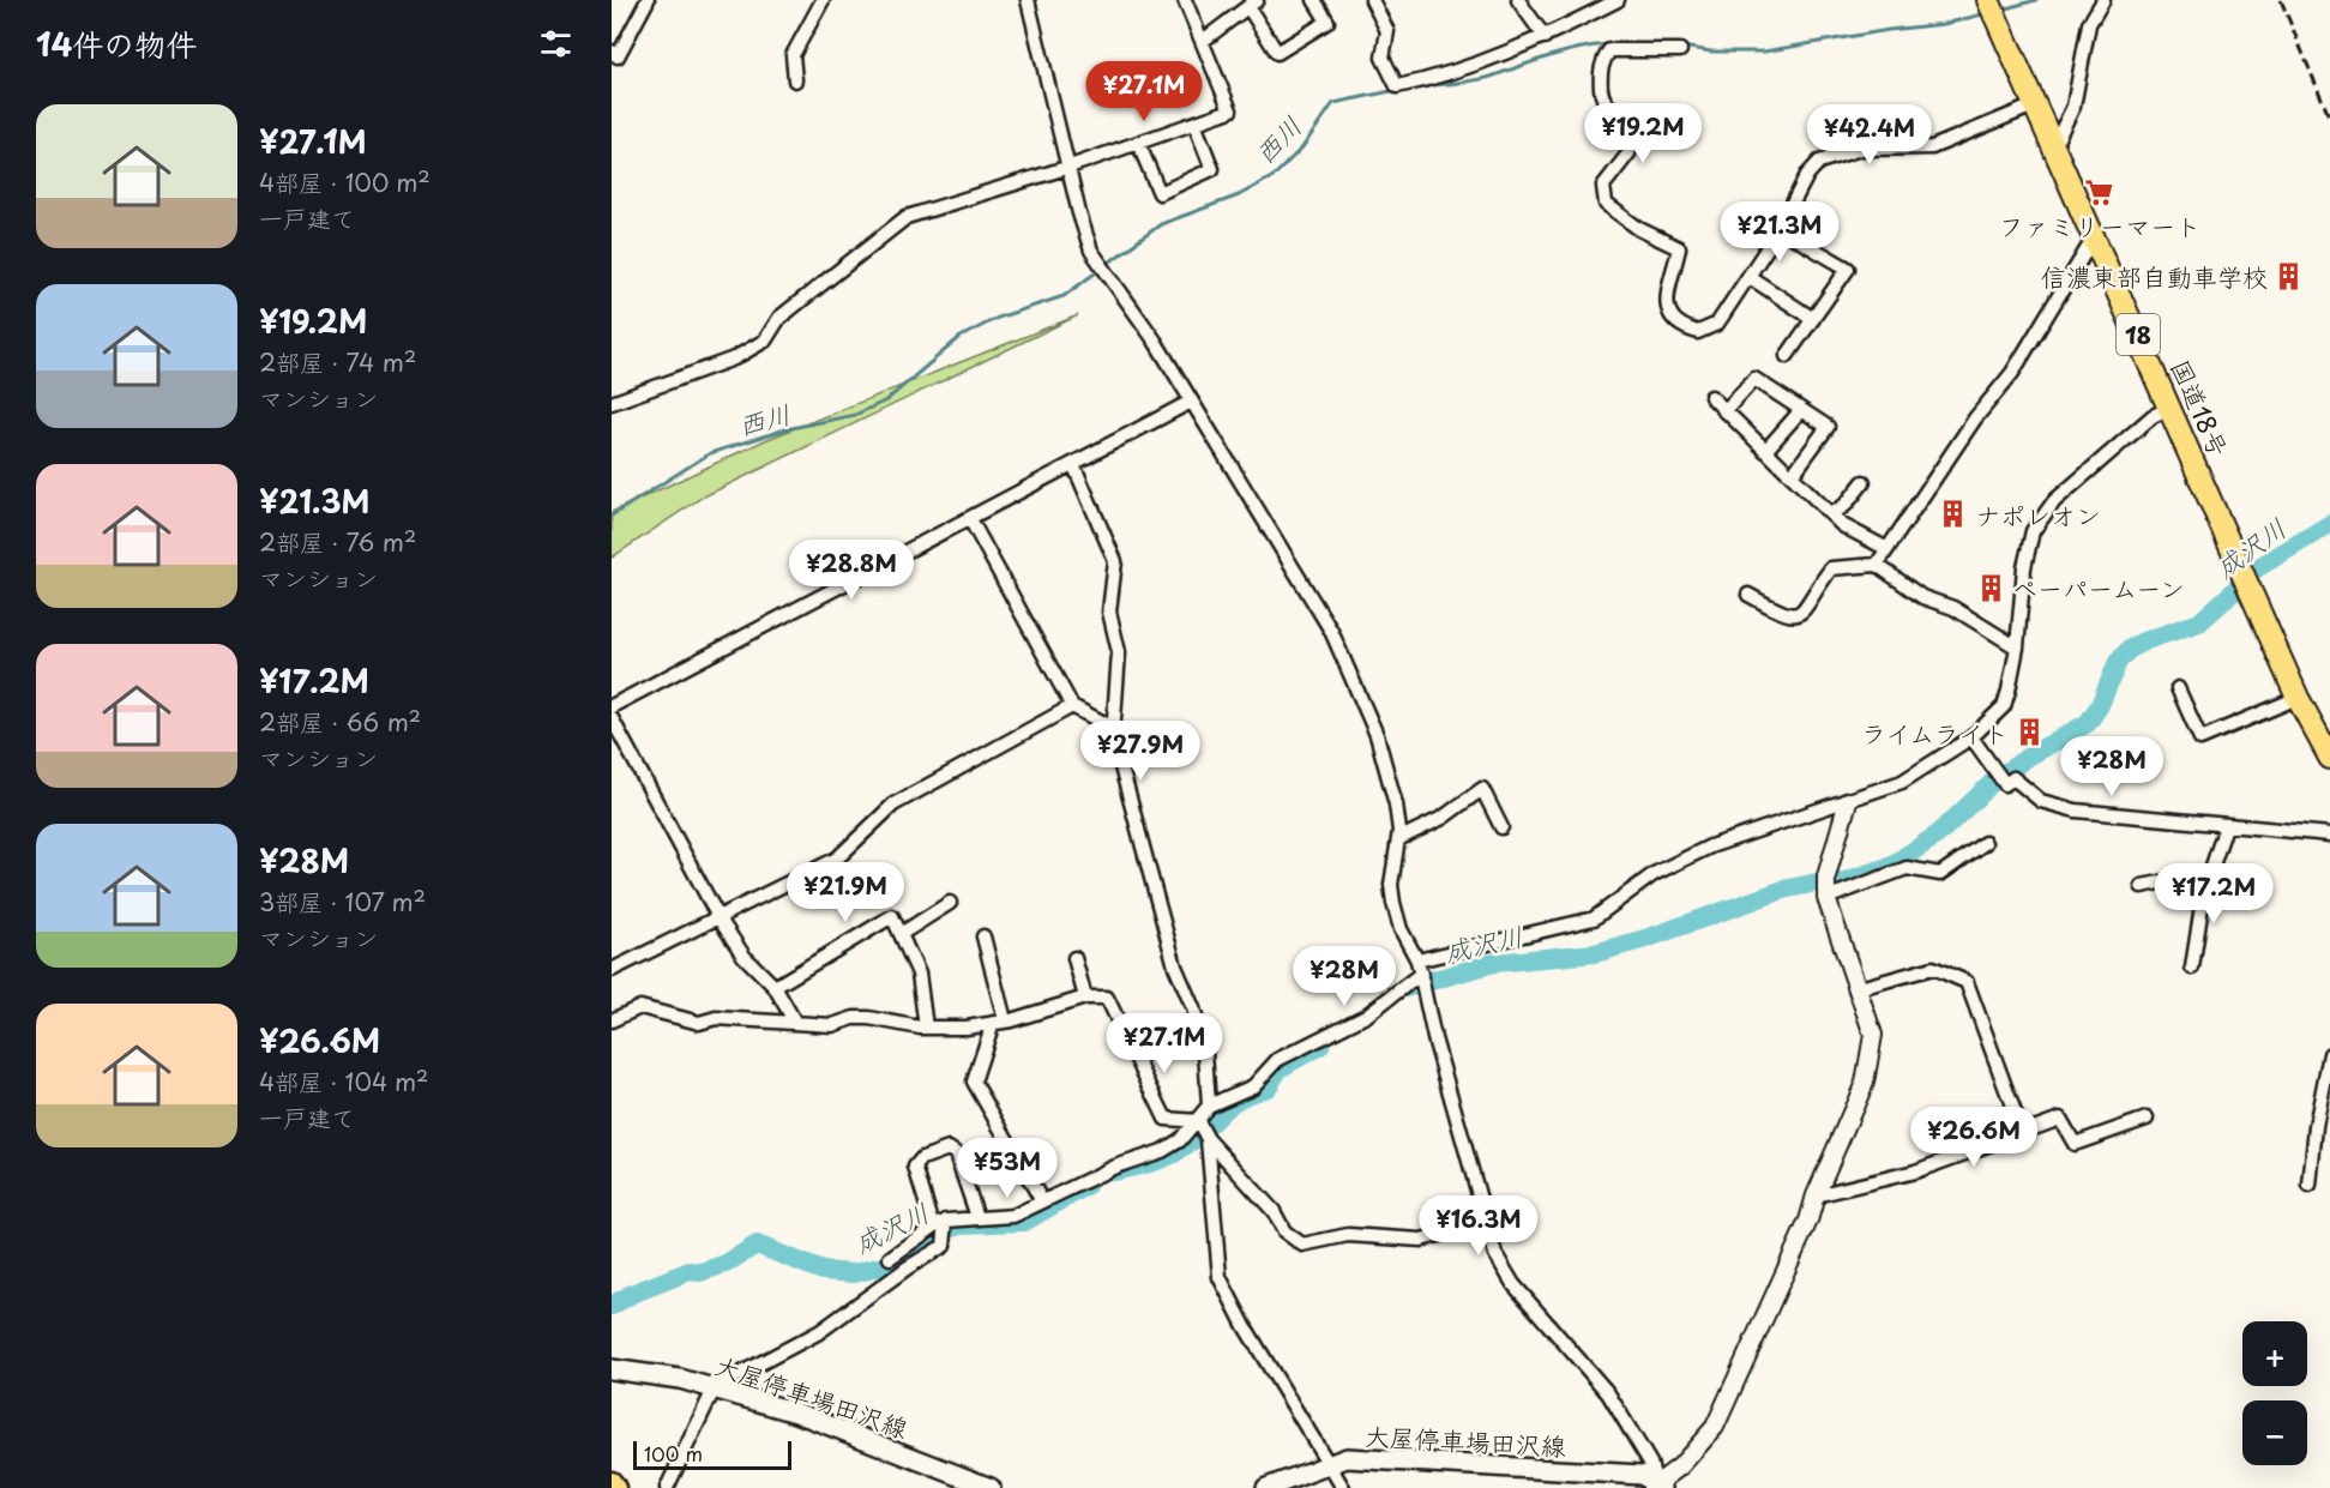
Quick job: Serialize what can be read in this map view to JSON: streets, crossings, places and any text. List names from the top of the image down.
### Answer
{
  "streets": {
    "highway": ["18", "国道18号"],
    "main road": ["大屋停車場田沢線"]
  },
  "water": ["西川", "成沢川"],
  "places": {
    "supermarket": ["ファミリーマート"],
    "building": [
      "信濃東部自動車学校",
      "ナポレオン",
      "ペーパームーン",
      "ライムライト"
    ]
  },
  "scale_bar": "100 m",
  "page": {
    "heading": "14件の物件",
    "price": [
      "¥27.1M",
      "¥19.2M",
      "¥42.4M",
      "¥21.3M",
      "¥28.8M",
      "¥27.9M",
      "¥28M",
      "¥21.9M",
      "¥17.2M",
      "¥28M",
      "¥27.1M",
      "¥26.6M",
      "¥53M",
      "¥16.3M"
    ],
    "list": [
      {
        "name": "¥27.1M",
        "note": "4部屋 · 100 m² · 一戸建て"
      },
      {
        "name": "¥19.2M",
        "note": "2部屋 · 74 m² · マンション"
      },
      {
        "name": "¥21.3M",
        "note": "2部屋 · 76 m² · マンション"
      },
      {
        "name": "¥17.2M",
        "note": "2部屋 · 66 m² · マンション"
      },
      {
        "name": "¥28M",
        "note": "3部屋 · 107 m² · マンション"
      },
      {
        "name": "¥26.6M",
        "note": "4部屋 · 104 m² · 一戸建て"
      }
    ],
    "map_buttons": ["+", "−"],
    "scale": "100 m"
  }
}
